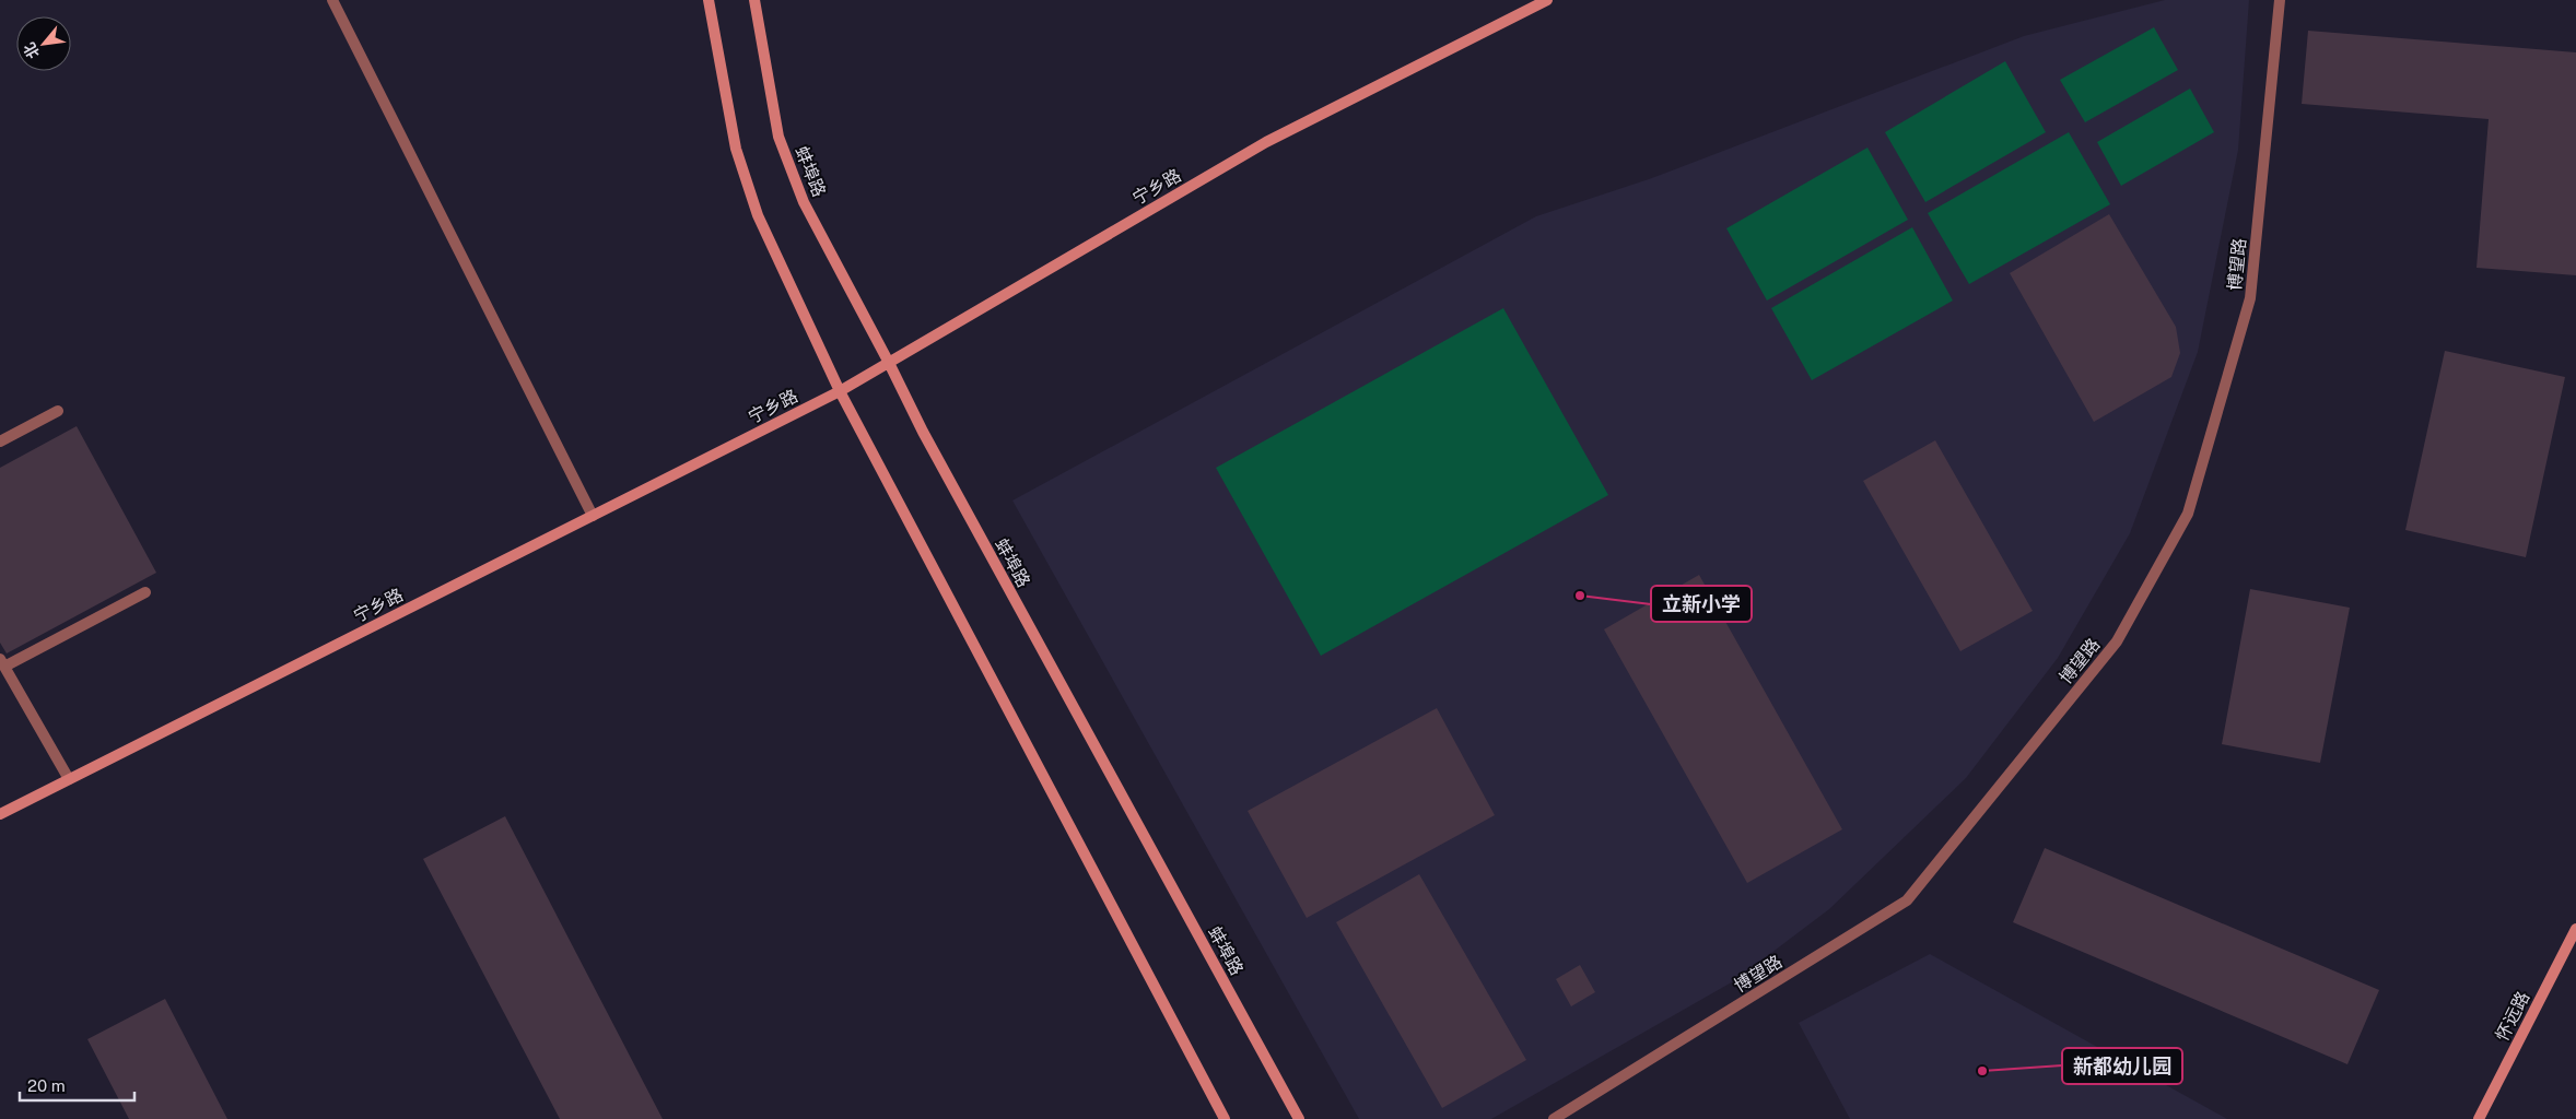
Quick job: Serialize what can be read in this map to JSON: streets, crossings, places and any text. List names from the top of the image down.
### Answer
{
  "streets": {
    "main road": ["蚌埠路", "宁乡路", "怀远路"],
    "street": ["博望路"]
  },
  "crossings": [
    ["蚌埠路", "宁乡路"]
  ],
  "places": ["立新小学", "新都幼儿园"],
  "scale_bar": "20 m",
  "north": "bottom left"
}
